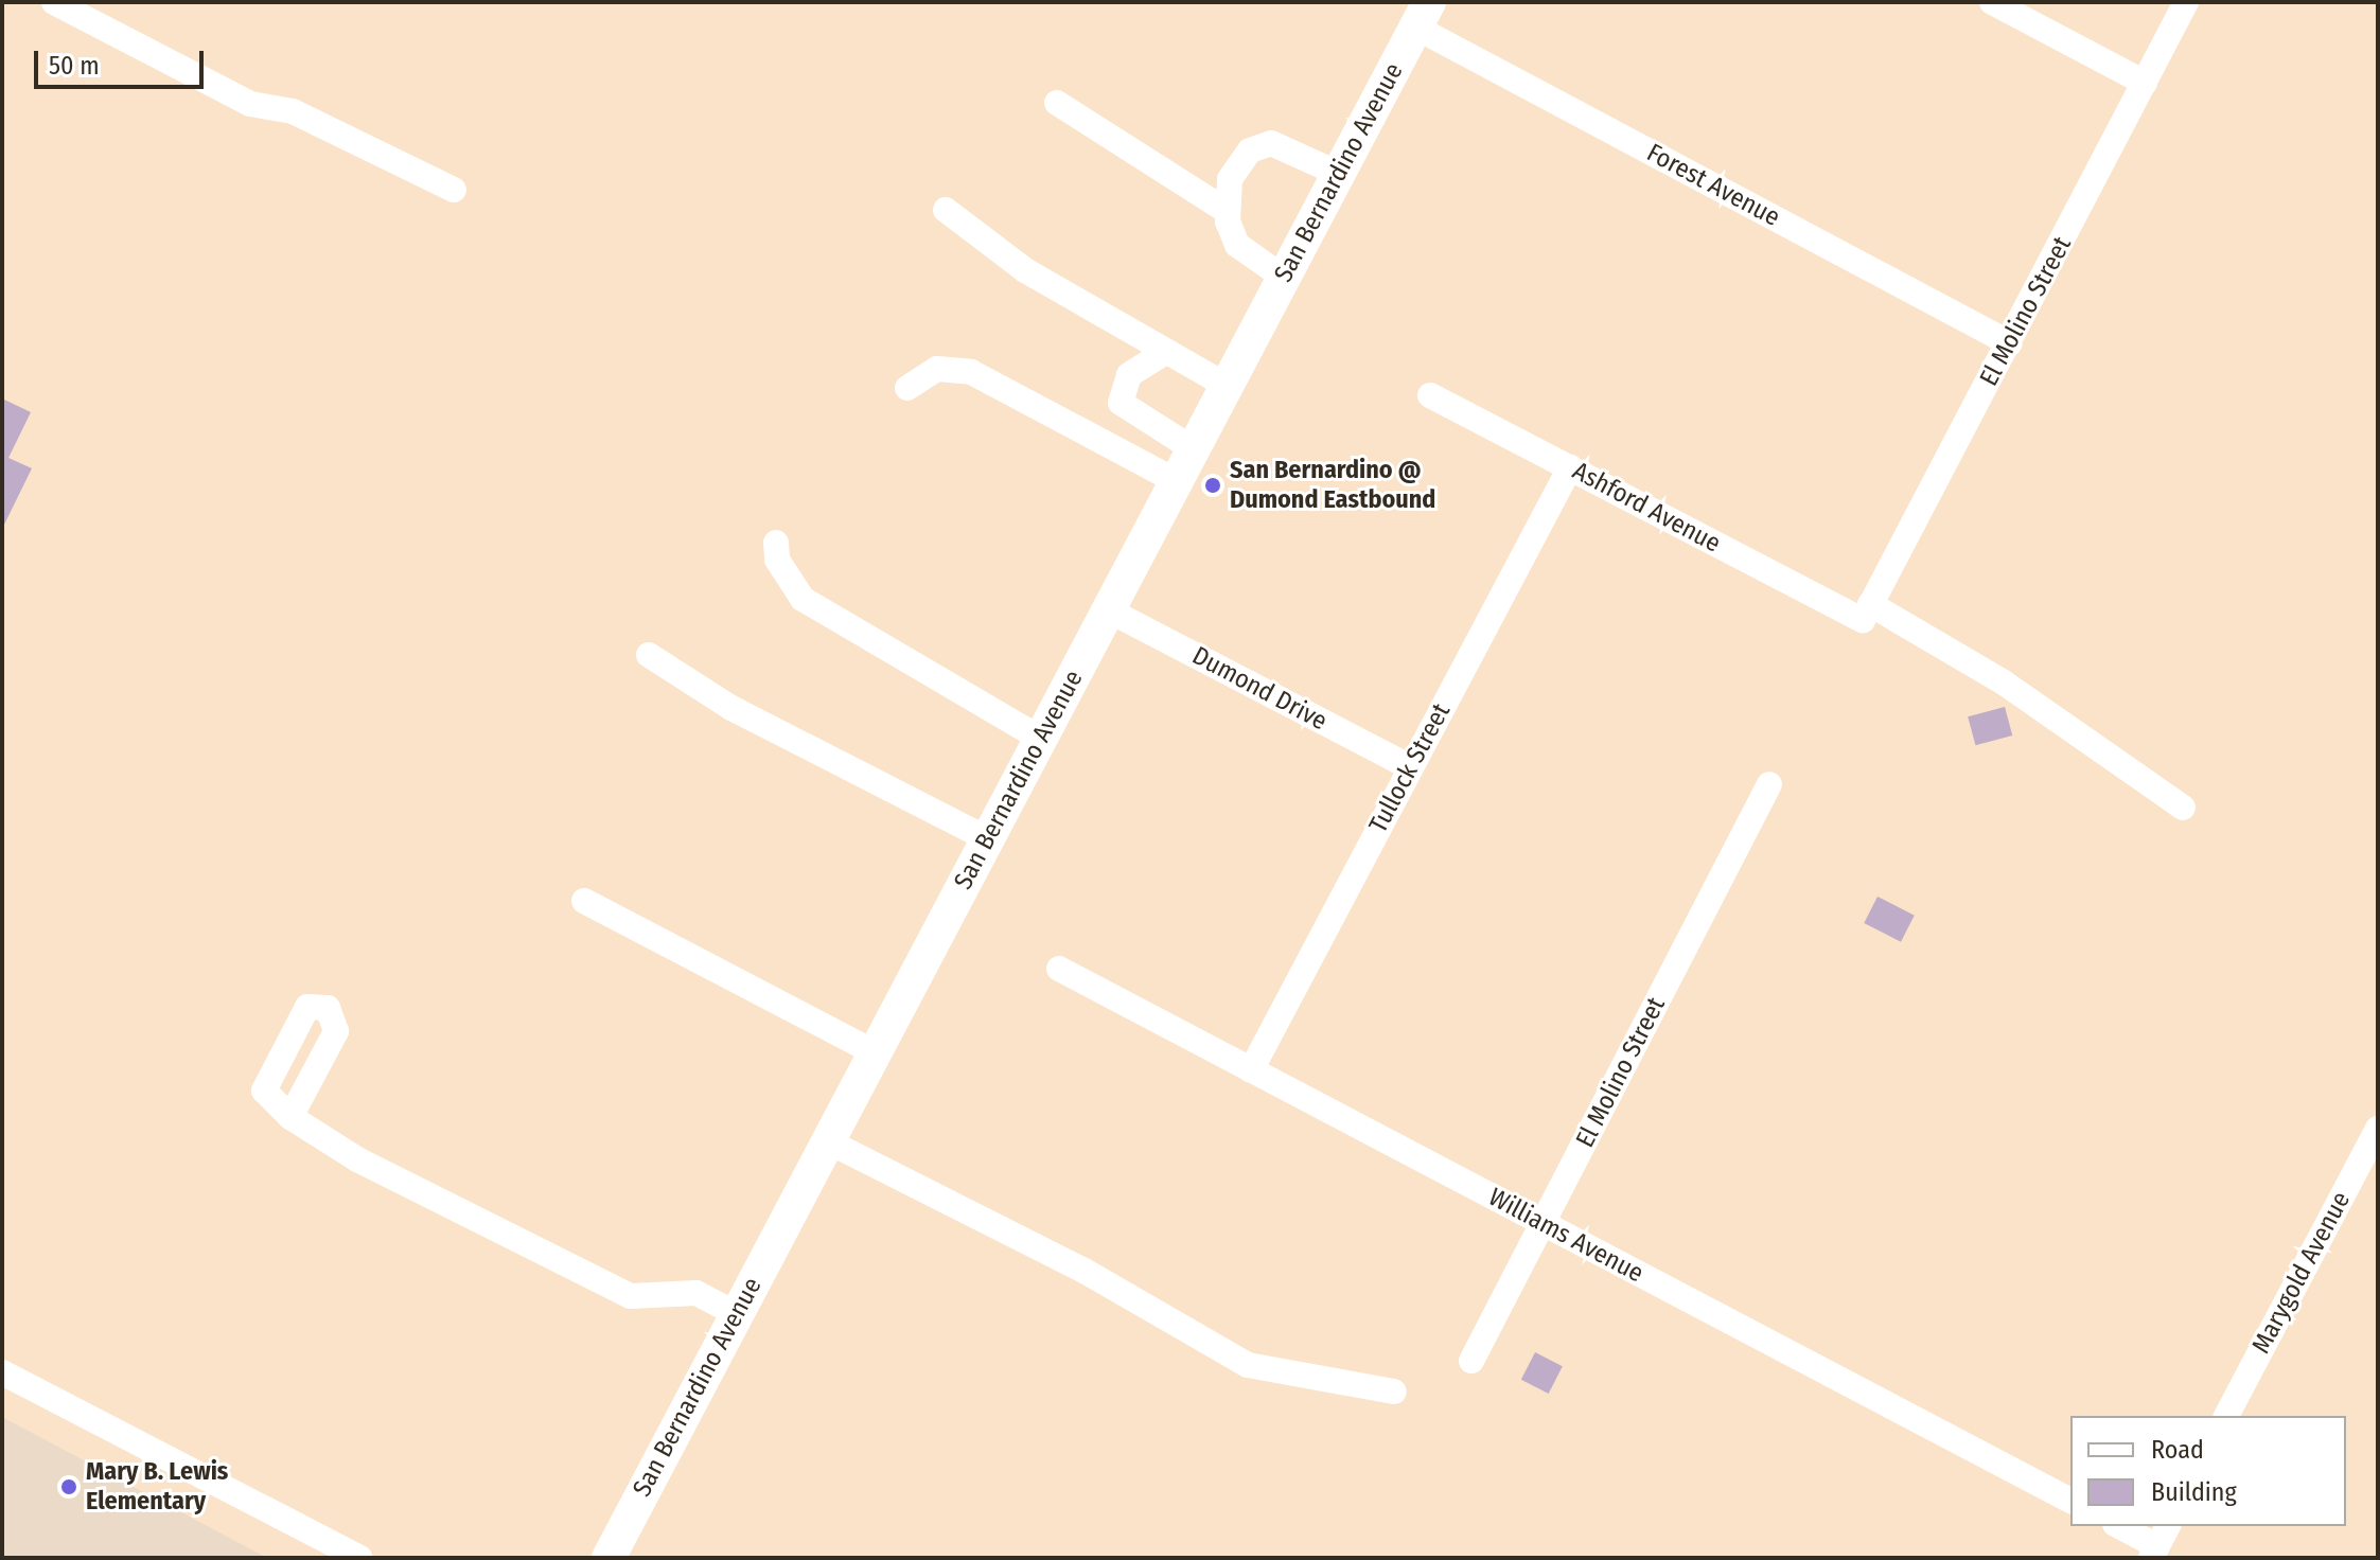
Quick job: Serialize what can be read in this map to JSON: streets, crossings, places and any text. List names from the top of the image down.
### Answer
{
  "streets": {
    "main road": ["San Bernardino Avenue"],
    "street": [
      "Forest Avenue",
      "El Molino Street",
      "Ashford Avenue",
      "Dumond Drive",
      "Tullock Street",
      "Williams Avenue",
      "Marygold Avenue"
    ]
  },
  "crossings": [
    ["San Bernardino Avenue", "Forest Avenue"],
    ["San Bernardino Avenue", "Dumond Drive"],
    ["Forest Avenue", "El Molino Street"],
    ["El Molino Street", "Ashford Avenue"],
    ["El Molino Street", "Williams Avenue"],
    ["Ashford Avenue", "Tullock Street"],
    ["Dumond Drive", "Tullock Street"],
    ["Tullock Street", "Williams Avenue"]
  ],
  "places": ["San Bernardino @ Dumond Eastbound", "Mary B. Lewis Elementary"],
  "legend": ["Road", "Building"],
  "scale_bar": "50 m"
}
